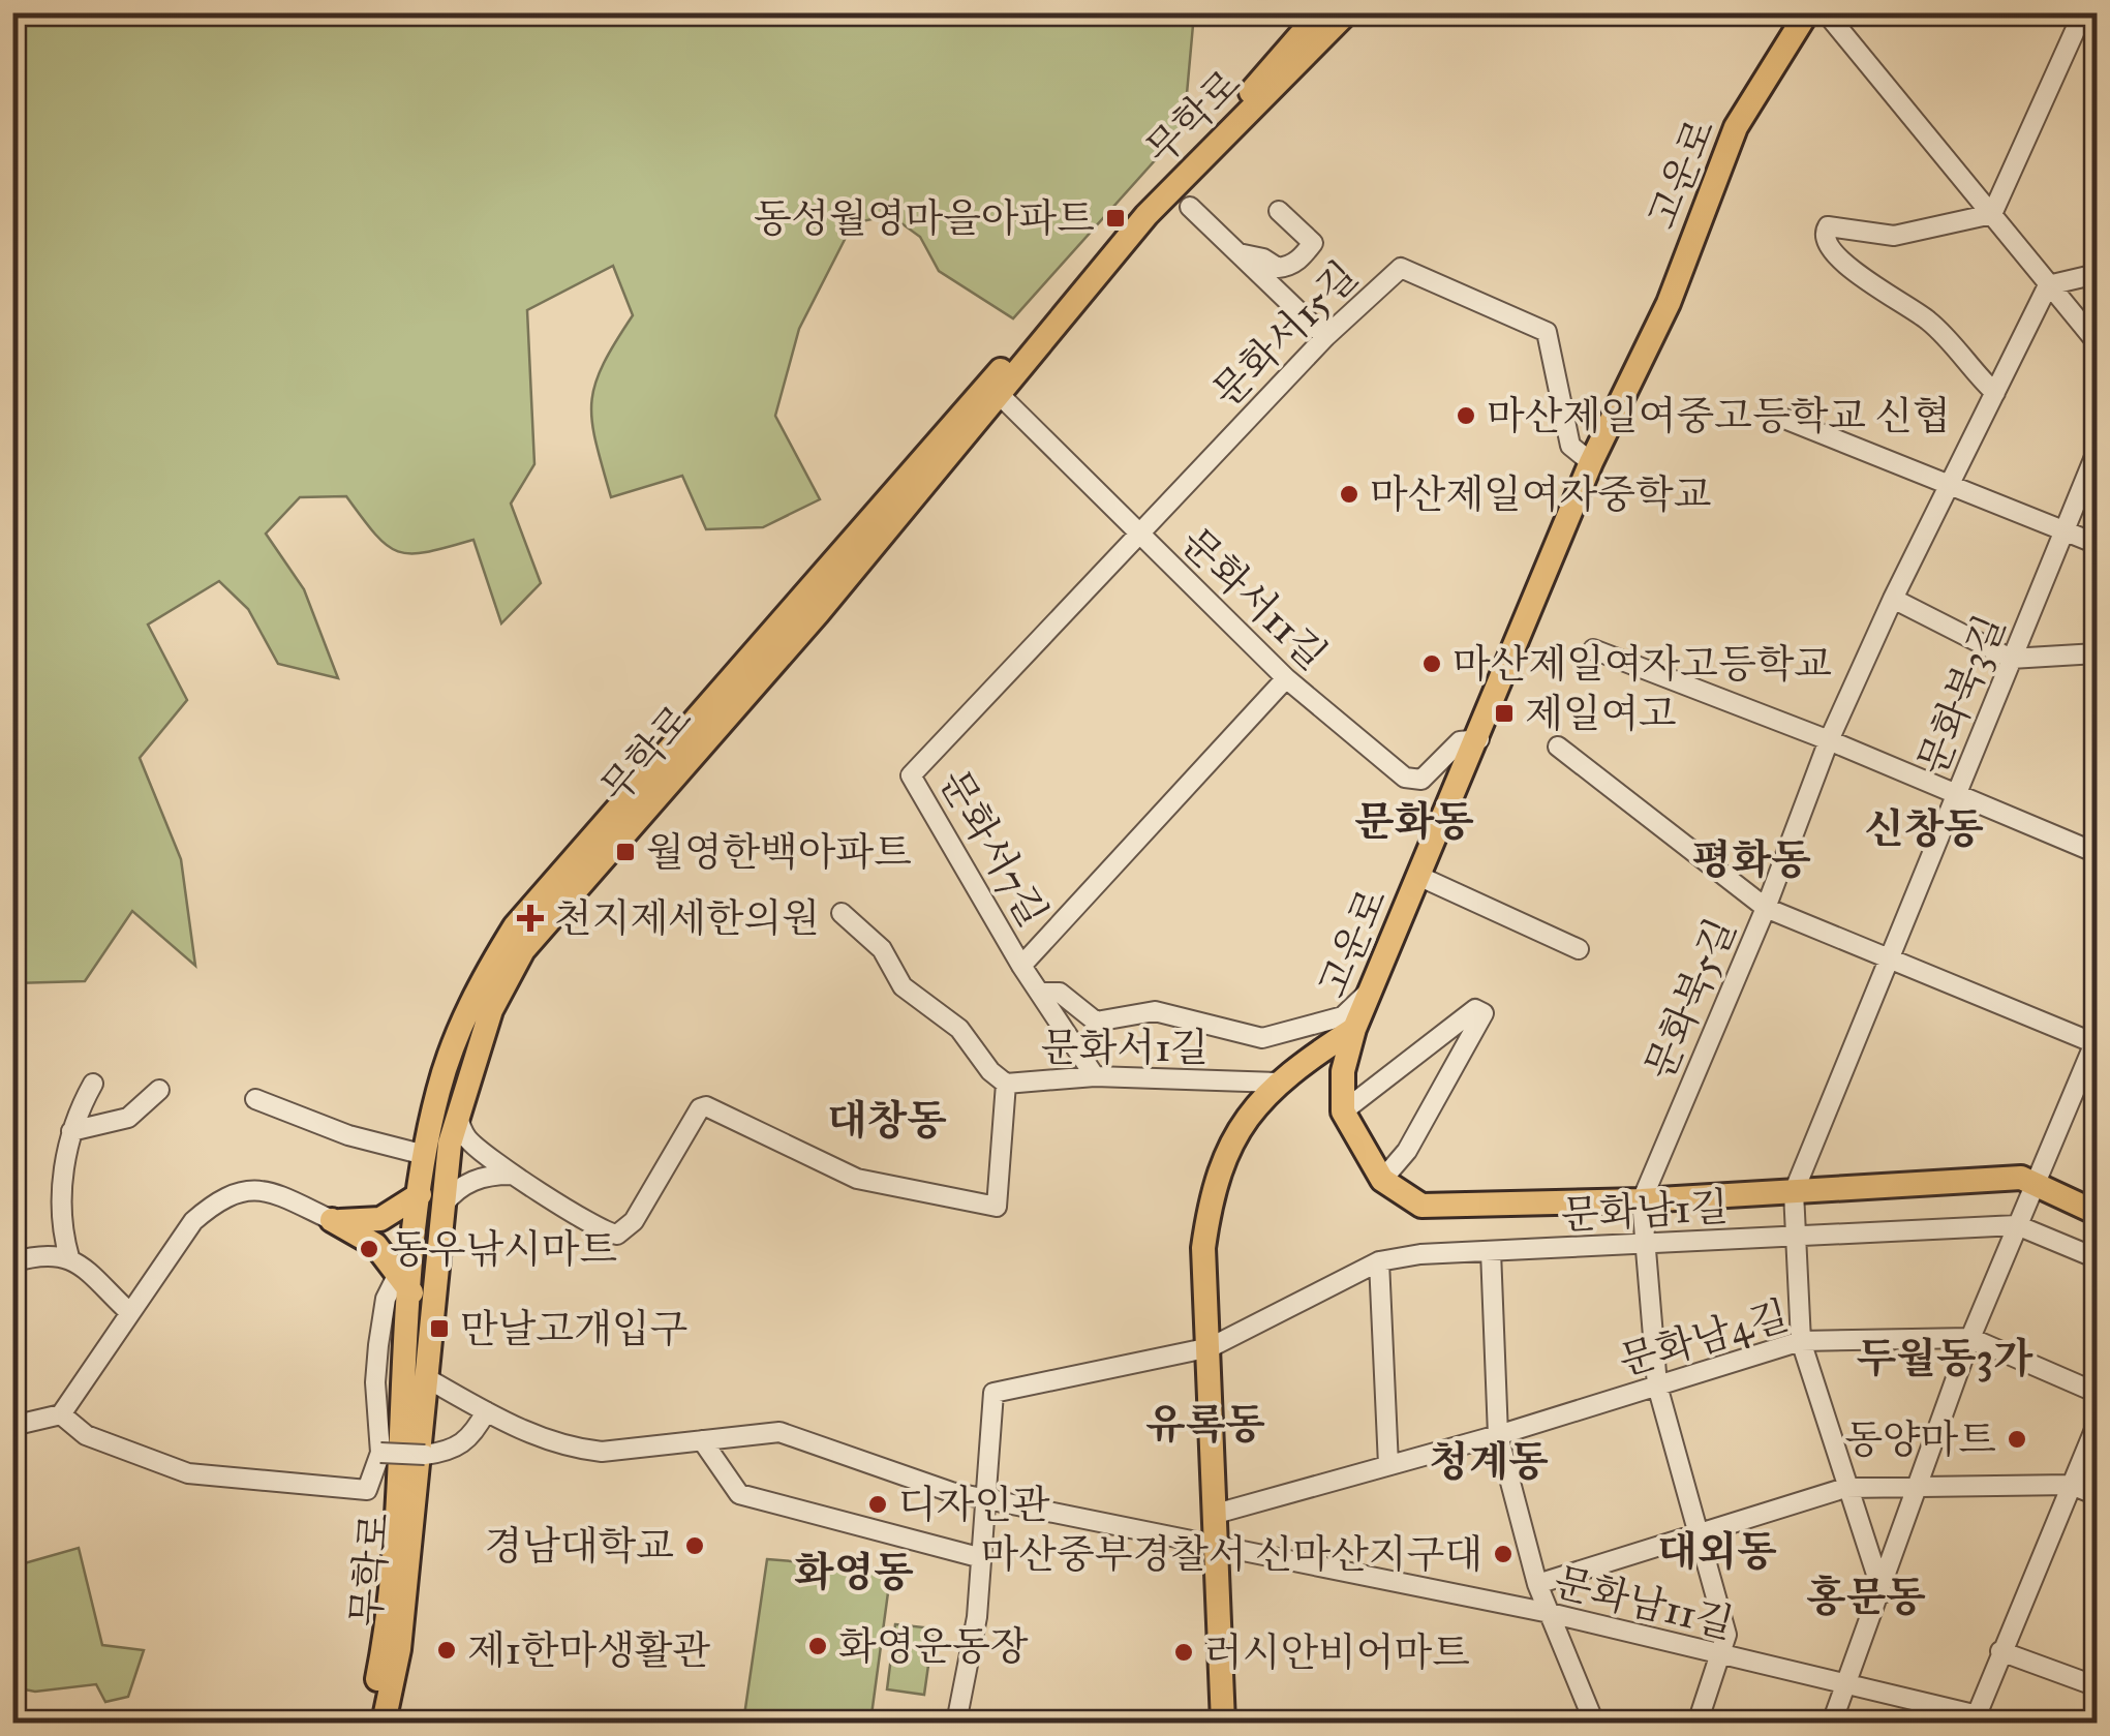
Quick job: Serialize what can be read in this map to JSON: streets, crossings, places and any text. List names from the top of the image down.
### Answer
{
  "streets": {
    "main road": ["무학로", "고운로"],
    "street": [
      "문화서15길",
      "문화서11길",
      "문화북3길",
      "문화서7길",
      "문화북5길",
      "문화서1길",
      "문화남1길",
      "문화남4길",
      "문화남11길"
    ]
  },
  "crossings": [
    ["무학로", "문화서11길"],
    ["무학로", "문화서1길"],
    ["무학로", "문화남11길"],
    ["고운로", "문화서15길"],
    ["고운로", "문화서11길"],
    ["문화서15길", "문화서11길"],
    ["문화서15길", "문화서7길"],
    ["문화서11길", "문화서7길"],
    ["문화서7길", "문화서1길"],
    ["문화남1길", "문화남11길"]
  ],
  "districts": [
    "문화동",
    "신창동",
    "평화동",
    "대창동",
    "두월동3가",
    "유록동",
    "청계동",
    "대외동",
    "화영동",
    "홍문동"
  ],
  "places": {
    "transit": [
      "동성월영마을아파트",
      "제일여고",
      "월영한백아파트",
      "만날고개입구"
    ],
    "other": [
      "마산제일여중고등학교 신협",
      "마산제일여자중학교",
      "마산제일여자고등학교",
      "동우낚시마트",
      "동양마트",
      "디자인관",
      "경남대학교",
      "마산중부경찰서 신마산지구대",
      "화영운동장",
      "제1한마생활관",
      "러시안비어마트"
    ],
    "health": ["천지제세한의원"]
  }
}
